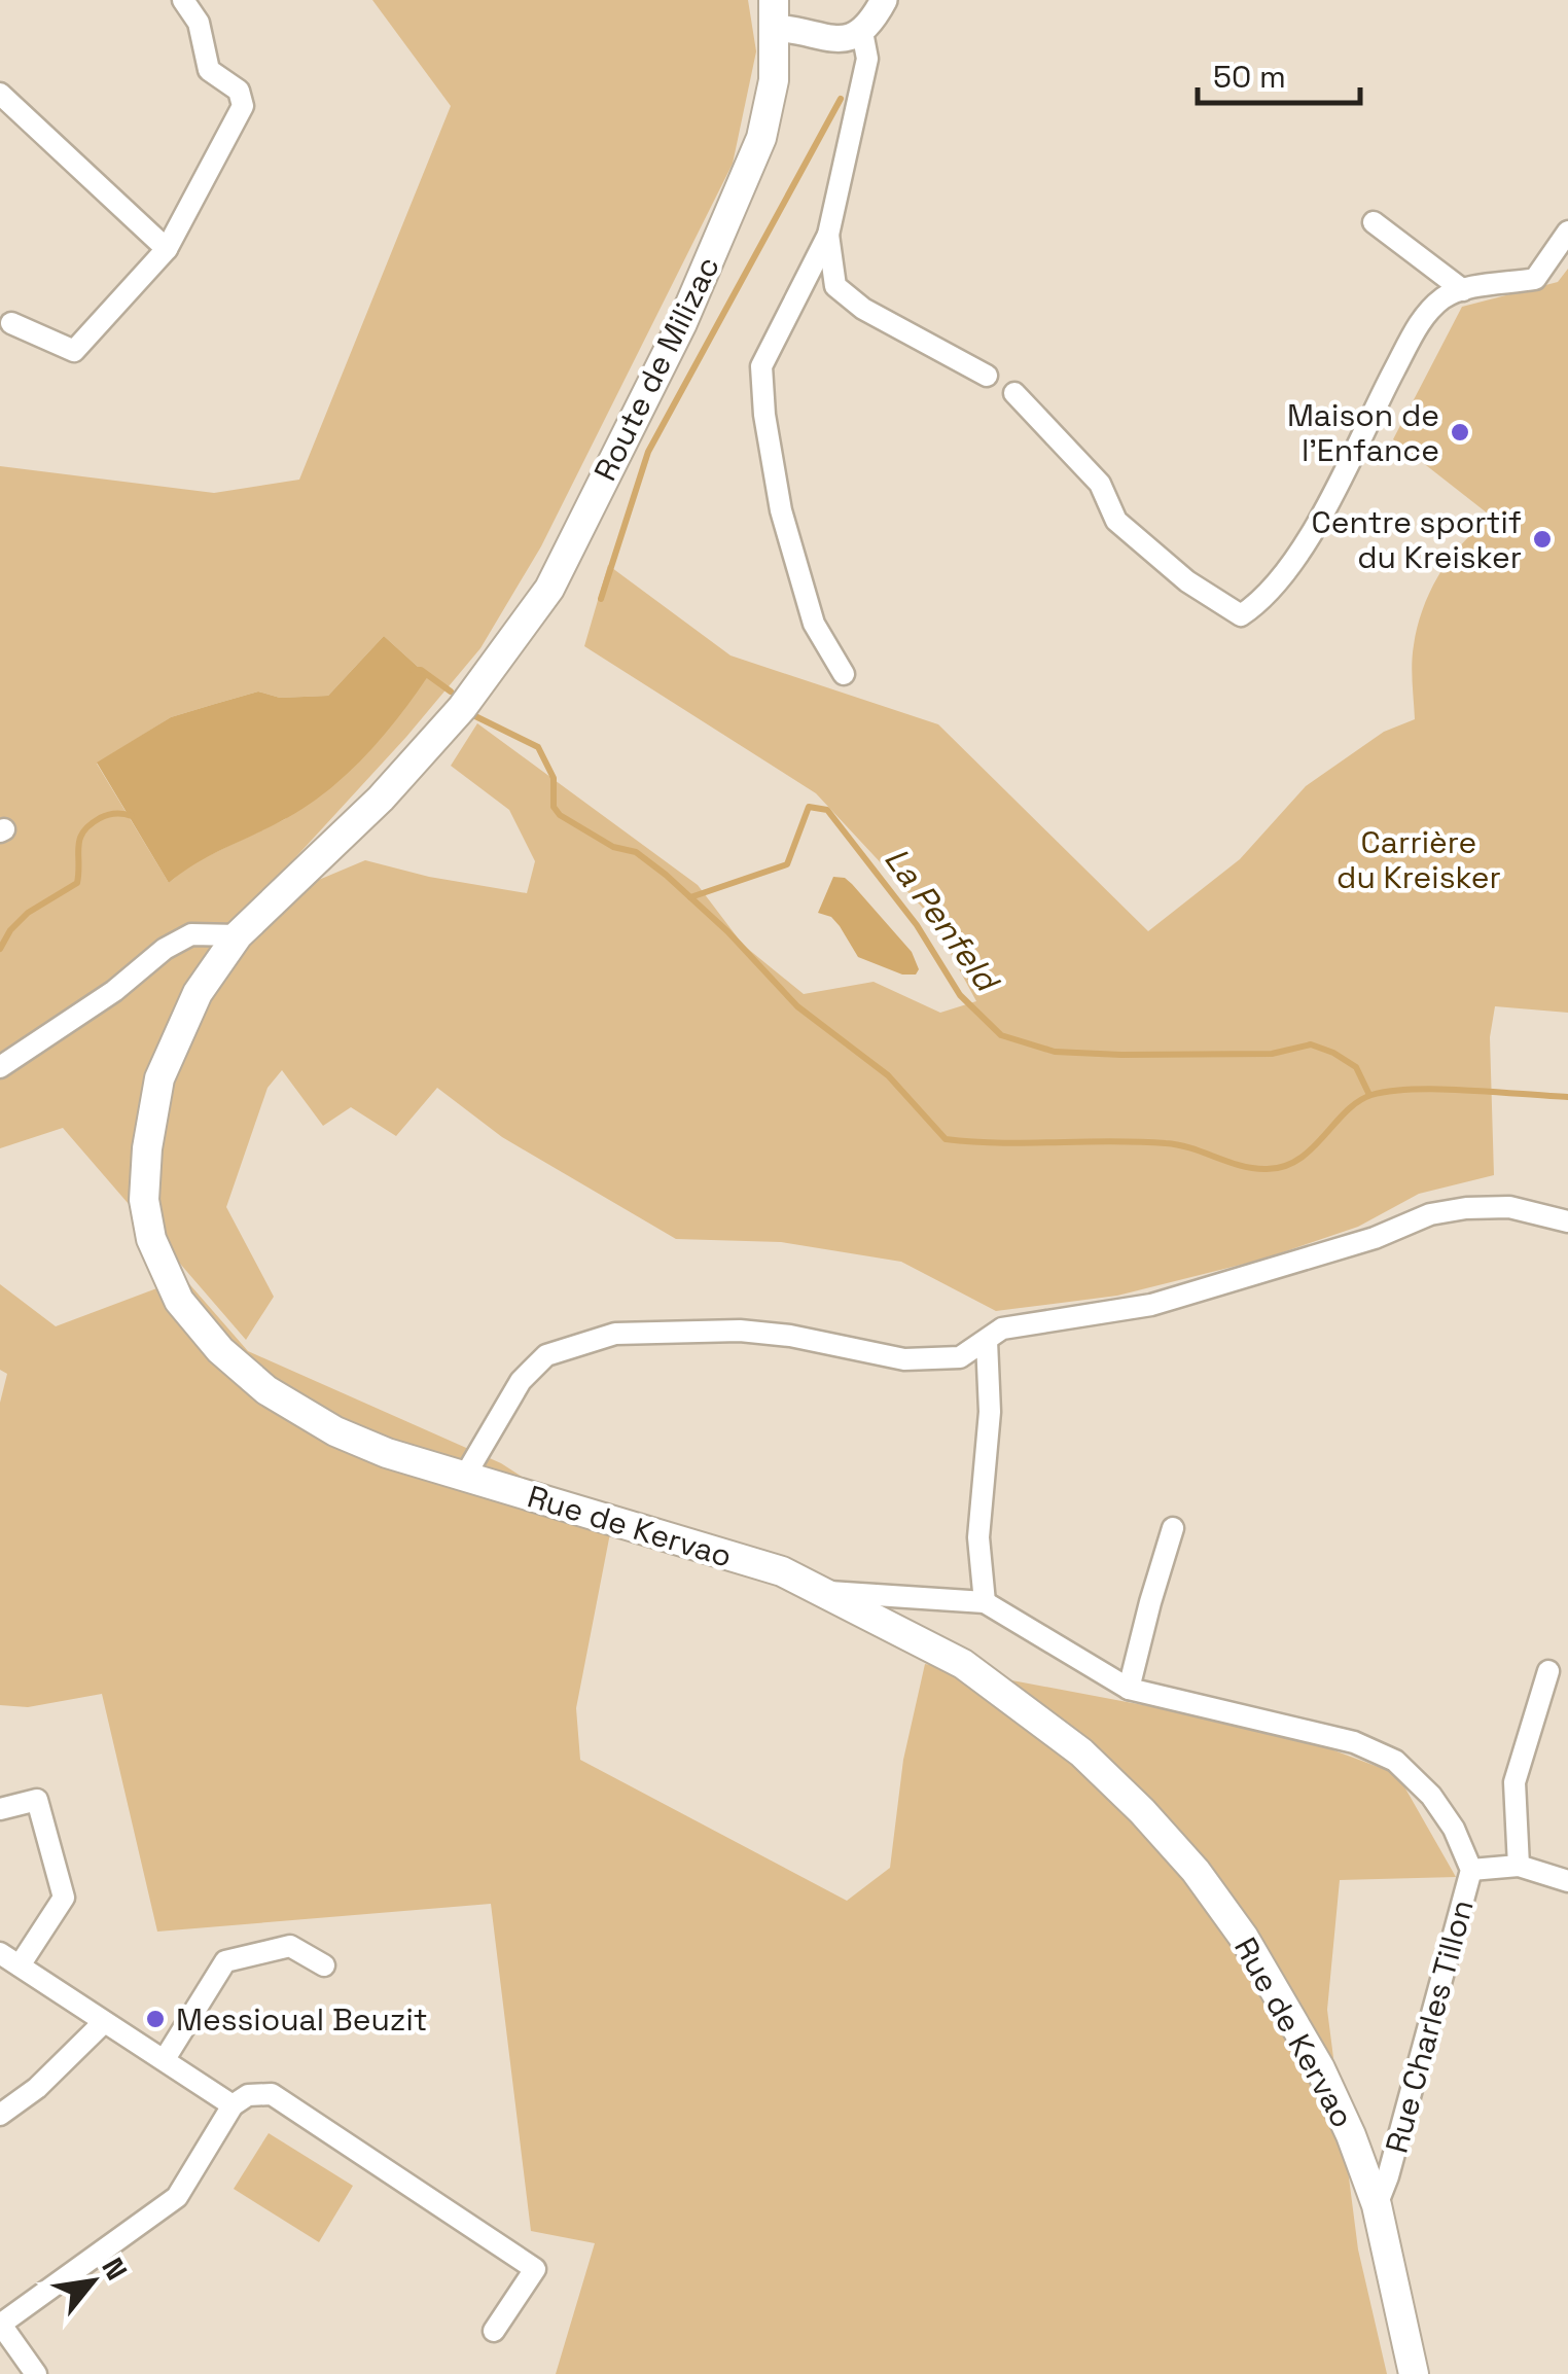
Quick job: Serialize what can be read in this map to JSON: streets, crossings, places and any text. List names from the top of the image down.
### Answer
{
  "streets": {
    "main road": ["Route de Milizac", "Rue de Kervao"],
    "street": ["Rue Charles Tillon"]
  },
  "crossings": [
    ["Route de Milizac", "Rue de Kervao"],
    ["Rue de Kervao", "Rue Charles Tillon"]
  ],
  "water": ["La Penfeld"],
  "parks": ["Carrière du Kreisker"],
  "places": ["Maison de l'Enfance", "Centre sportif du Kreisker", "Messioual Beuzit"],
  "scale_bar": "50 m",
  "north": "top right"
}
